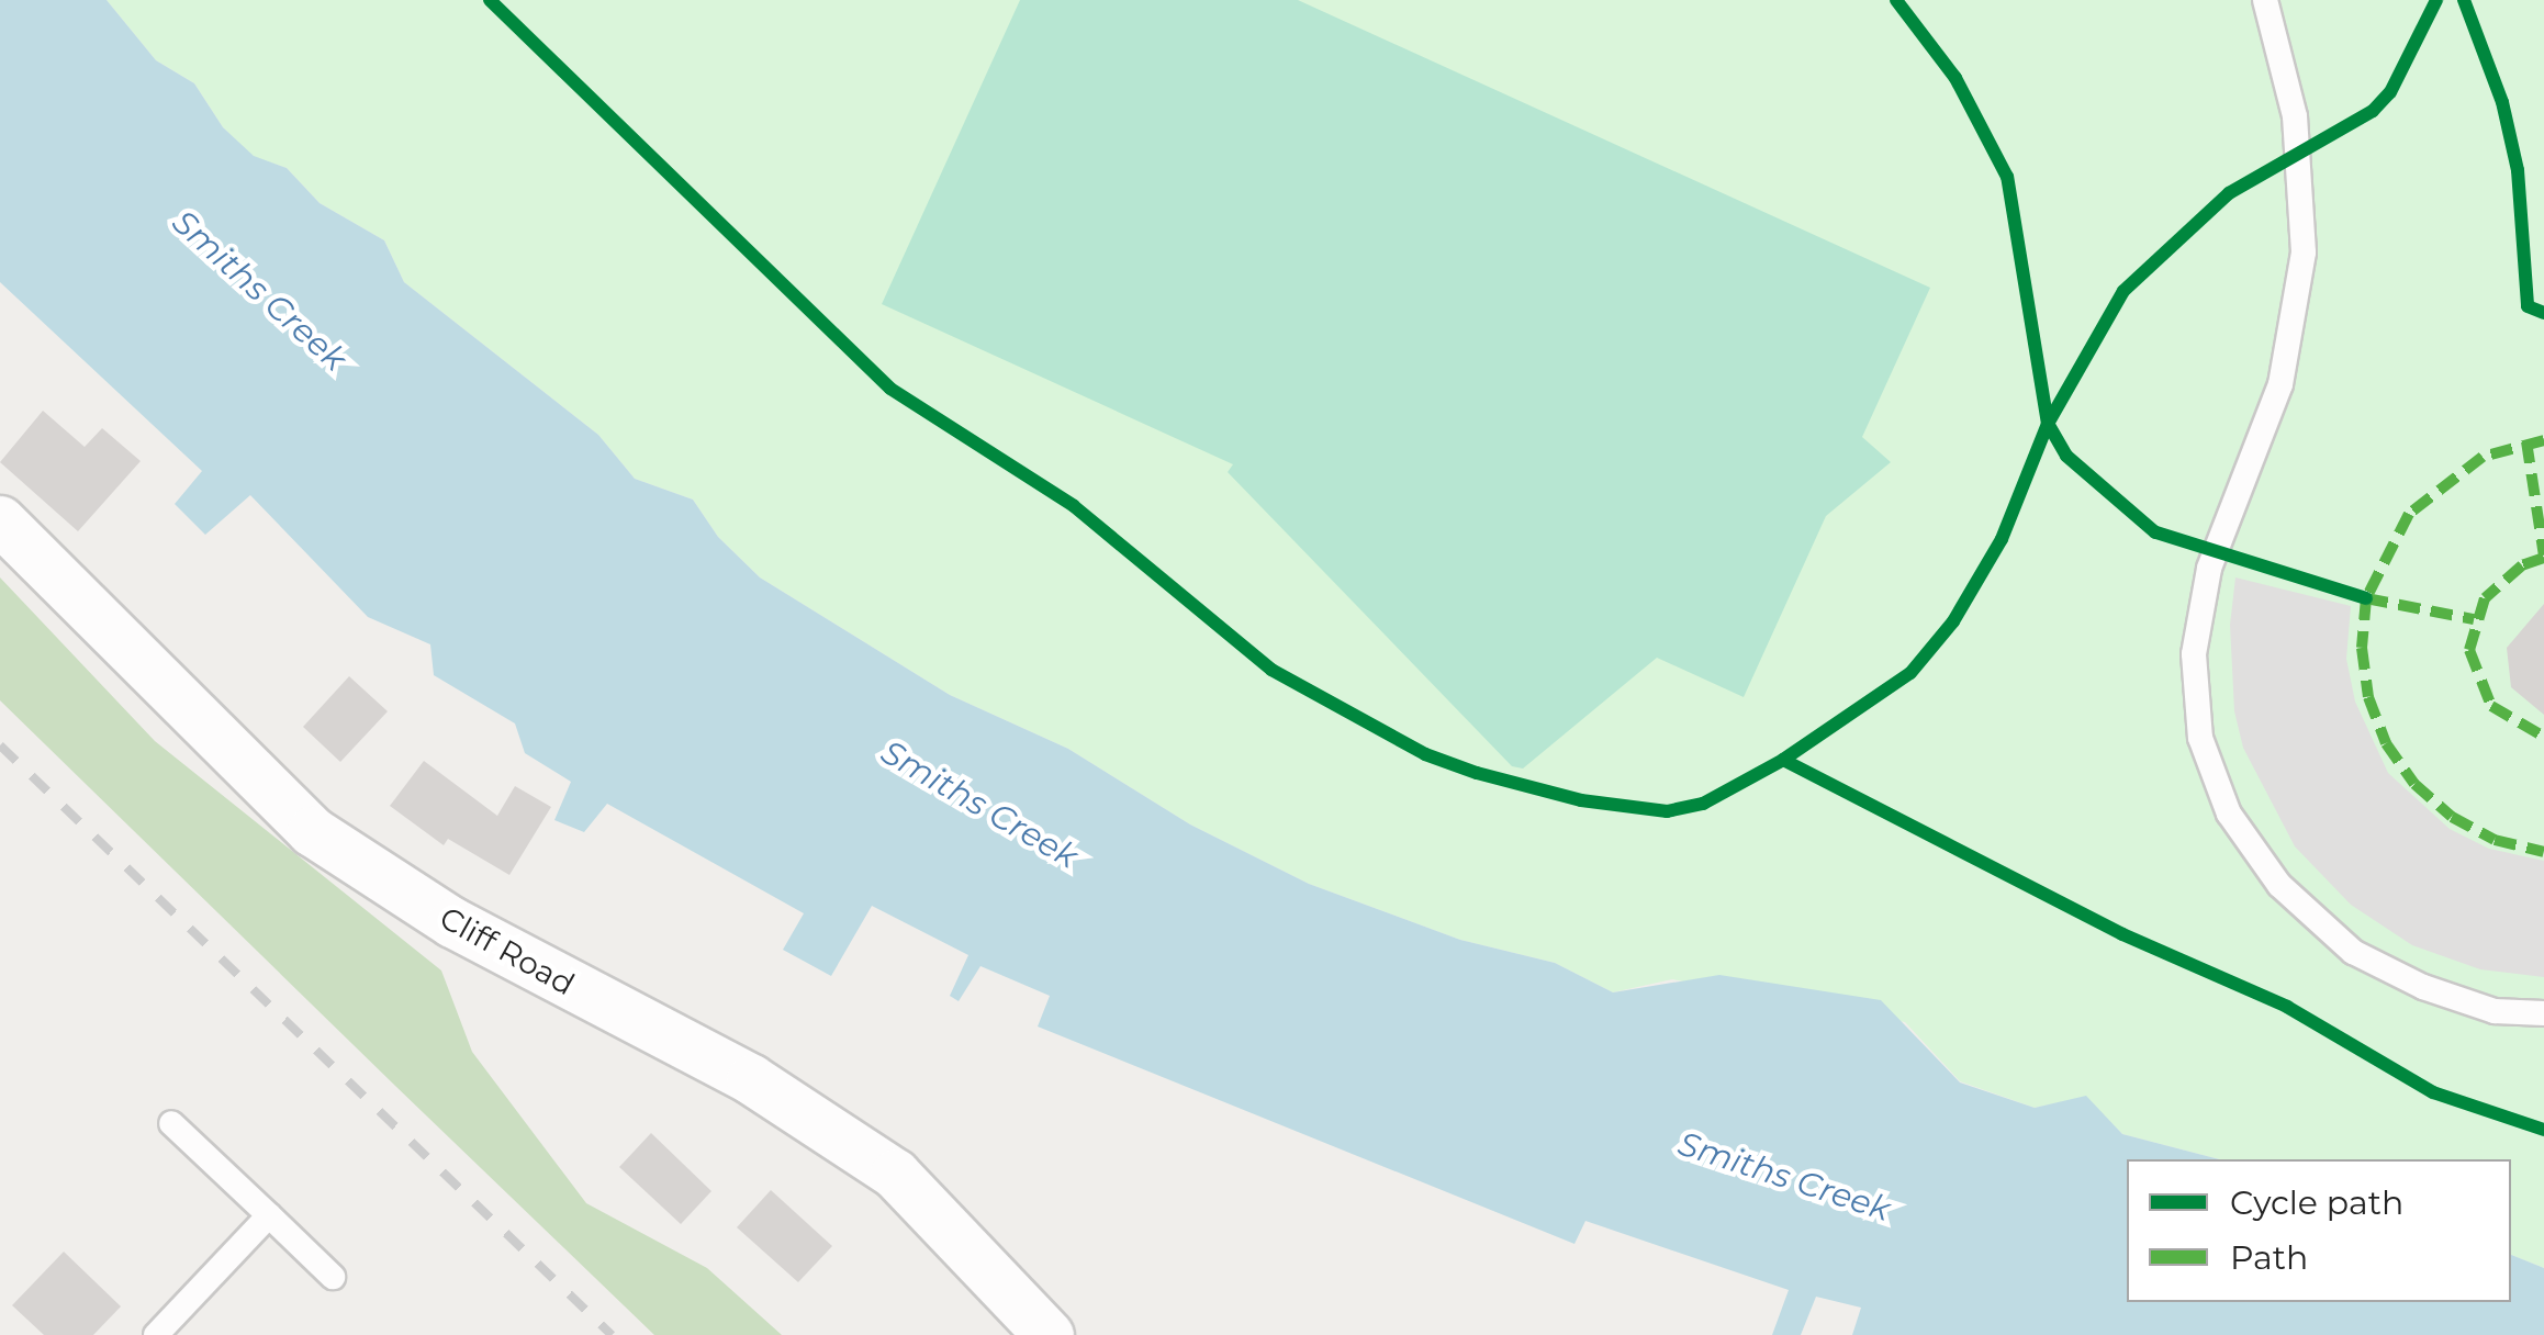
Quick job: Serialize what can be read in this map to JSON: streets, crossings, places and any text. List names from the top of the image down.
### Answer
{
  "streets": {
    "street": ["Cliff Road"]
  },
  "water": ["Smiths Creek"],
  "legend": ["Cycle path", "Path"]
}
